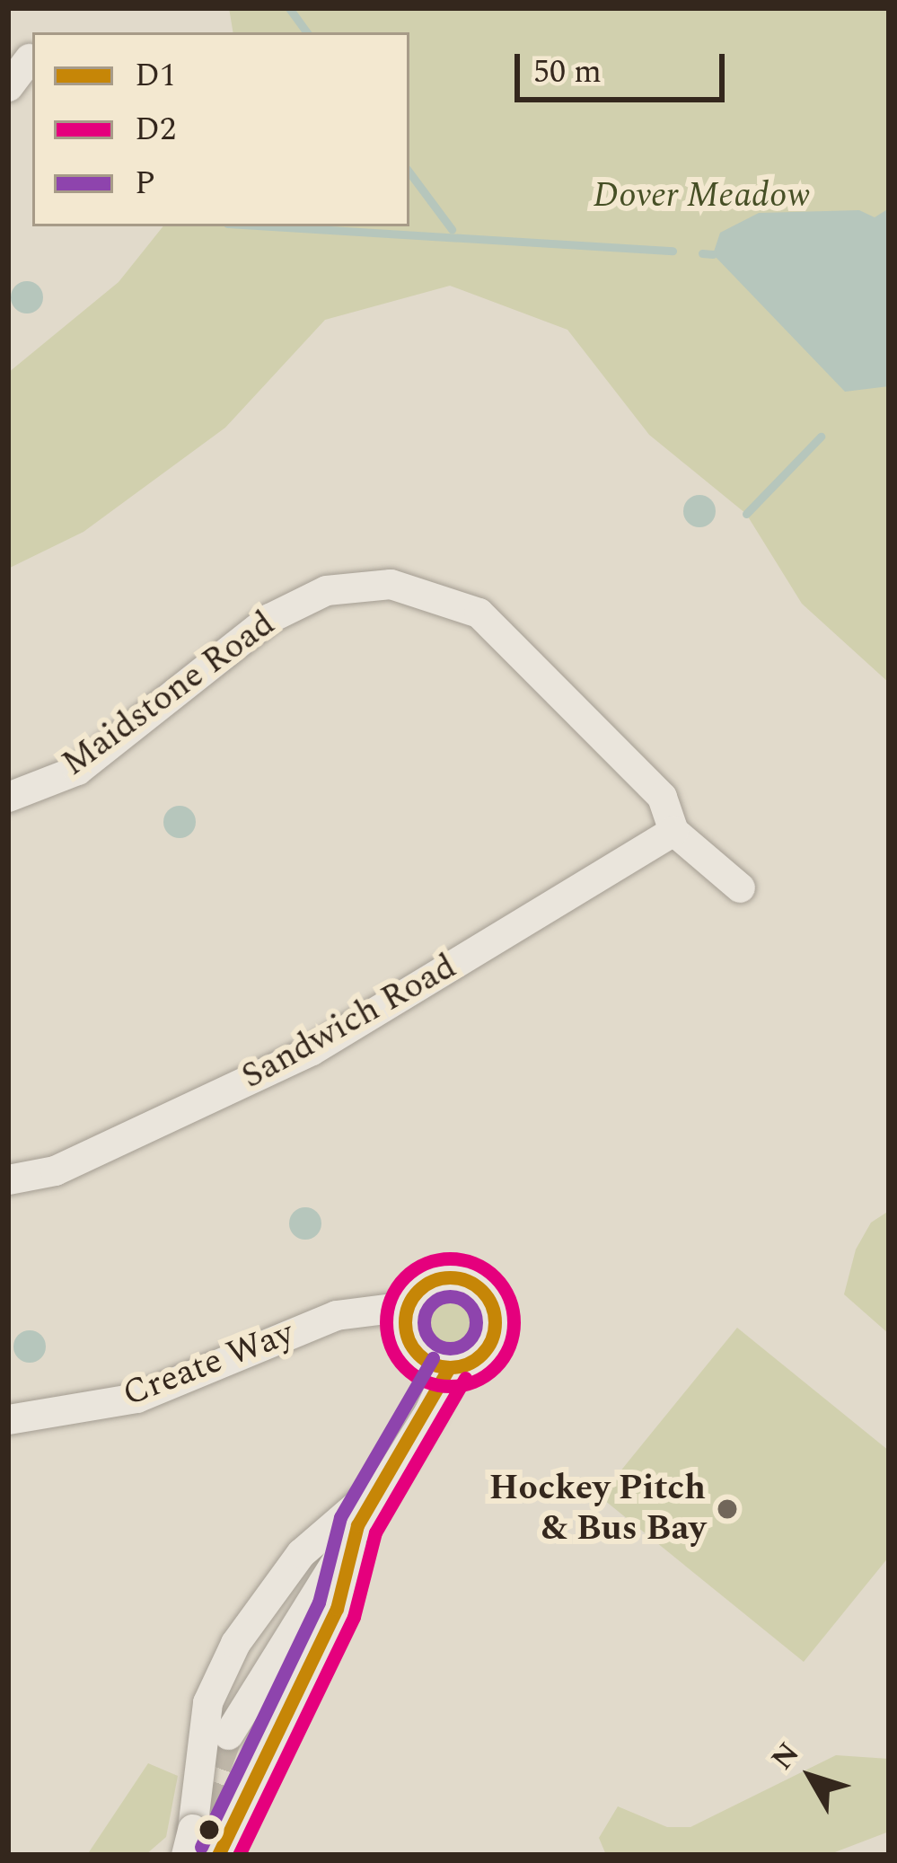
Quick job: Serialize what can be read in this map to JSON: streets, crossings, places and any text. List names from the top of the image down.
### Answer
{
  "streets": {
    "street": ["Maidstone Road", "Sandwich Road", "Create Way"]
  },
  "crossings": [
    ["Maidstone Road", "Sandwich Road"]
  ],
  "parks": ["Dover Meadow"],
  "places": ["Hockey Pitch & Bus Bay"],
  "lines": ["transit line D2", "transit line D1", "transit line P"],
  "legend": ["D1", "D2", "P"],
  "scale_bar": "50 m",
  "north": "top left"
}
